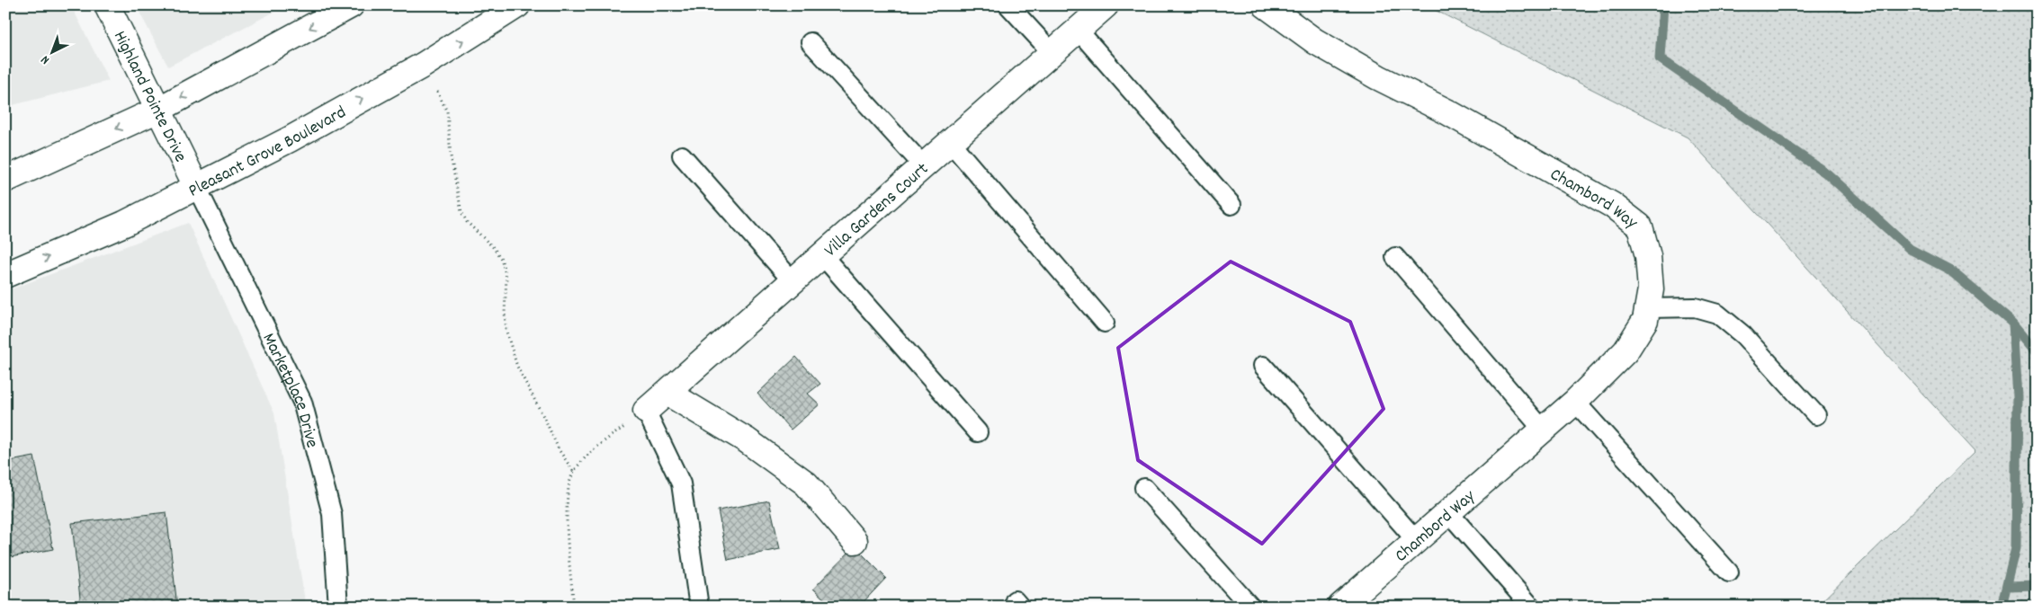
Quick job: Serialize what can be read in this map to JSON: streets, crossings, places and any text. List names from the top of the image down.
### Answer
{
  "streets": {
    "street": [
      "Highland Pointe Drive",
      "Pleasant Grove Boulevard",
      "Chambord Way",
      "Villa Gardens Court"
    ],
    "lane": ["Marketplace Drive"]
  },
  "crossings": [
    ["Highland Pointe Drive", "Pleasant Grove Boulevard"],
    ["Highland Pointe Drive", "Marketplace Drive"],
    ["Pleasant Grove Boulevard", "Marketplace Drive"]
  ],
  "north": "bottom left"
}
